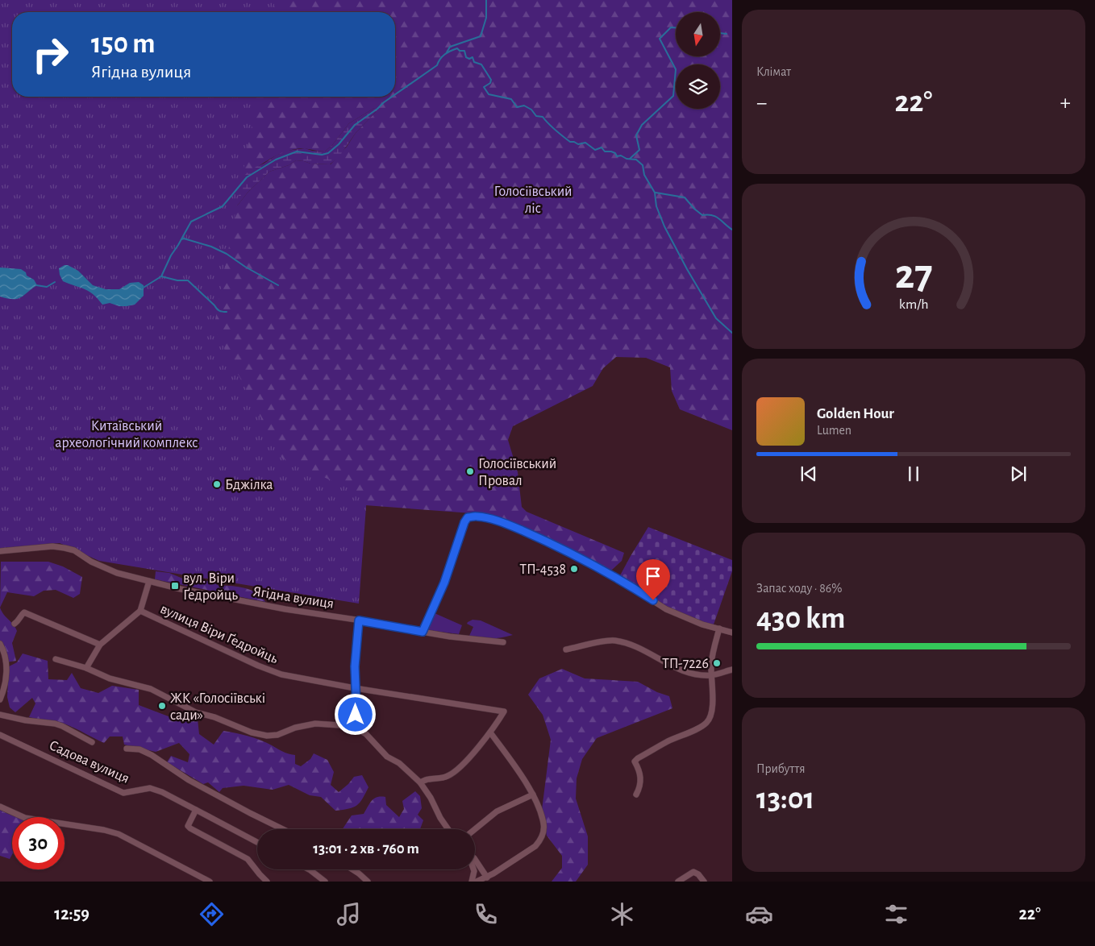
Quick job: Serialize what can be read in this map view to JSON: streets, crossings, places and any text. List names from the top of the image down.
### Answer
{
  "streets": {
    "street": ["Ягідна вулиця", "вулиця Віри Ґедройць", "Садова вулиця"]
  },
  "crossings": [
    ["Ягідна вулиця", "вулиця Віри Ґедройць"]
  ],
  "parks": ["Голосіївський ліс", "Китаївський археологічний комплекс"],
  "places": {
    "other": [
      "Голосіївський Провал",
      "Бджілка",
      "ТП-4538",
      "ТП-7226",
      "ЖК «Голосіївські сади»"
    ],
    "transit": ["вул. Віри Ґедройць"]
  },
  "north": "bottom",
  "page": {
    "tile": [
      "Клімат",
      ["Запас ходу · 86%", "430 km"],
      ["Прибуття", "13:01"]
    ],
    "turn": ["150 m", "Ягідна вулиця"],
    "heat": ["−", "22°", "+"],
    "song": ["Golden Hour", "Lumen"],
    "limit": "30",
    "trip": "13:01 · 2 хв · 760 m",
    "tabs": ["12:59", "22°"],
    "gauge": ["27", "km/h"]
  }
}
